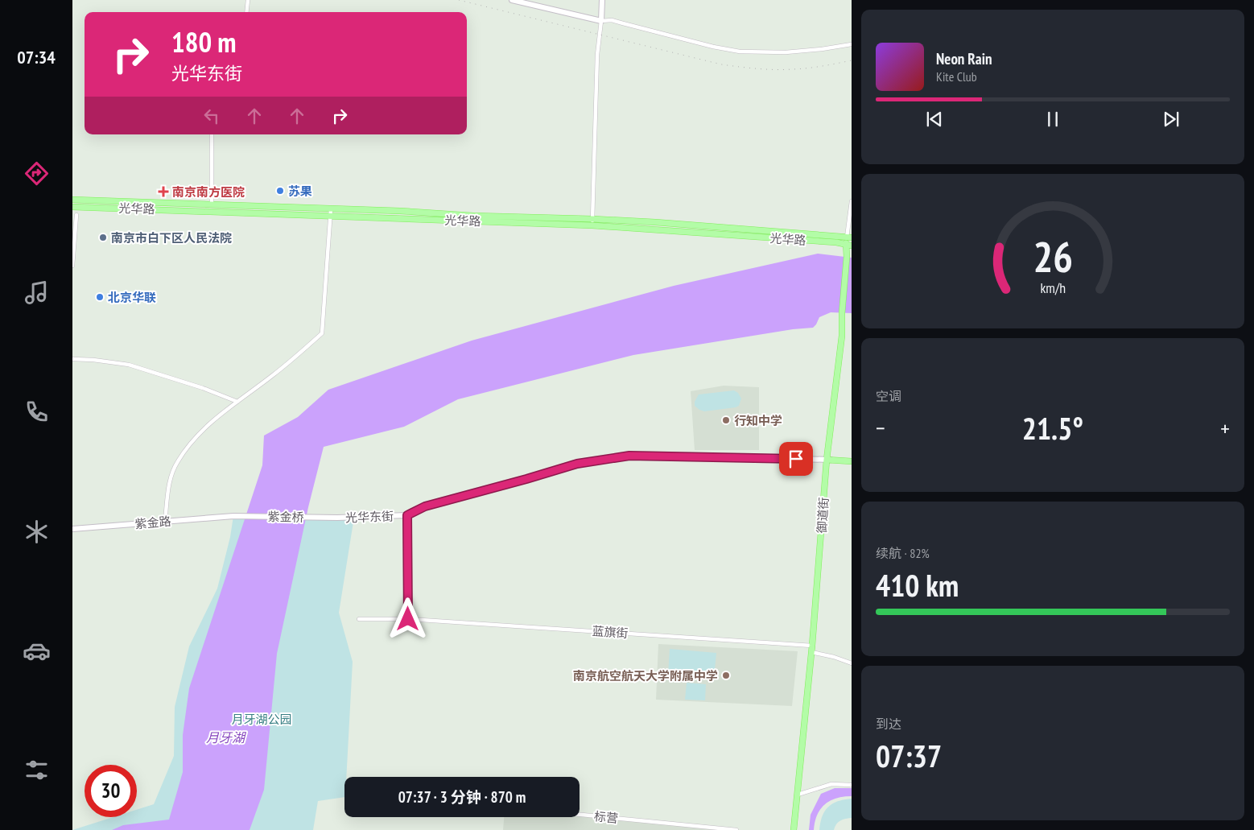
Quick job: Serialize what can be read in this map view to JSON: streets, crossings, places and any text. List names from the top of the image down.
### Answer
{
  "streets": {
    "main road": ["光华路", "御道街"],
    "street": [
      "紫金桥",
      "光华东街",
      "紫金路",
      "蓝旗街",
      "标营"
    ]
  },
  "crossings": [
    ["光华路", "御道街"],
    ["御道街", "光华东街"],
    ["御道街", "蓝旗街"],
    ["紫金桥", "光华东街"],
    ["紫金桥", "紫金路"]
  ],
  "water": ["月牙湖"],
  "parks": ["月牙湖公园"],
  "places": {
    "other": [
      "苏果",
      "南京市白下区人民法院",
      "北京华联",
      "行知中学",
      "南京航空航天大学附属中学"
    ],
    "health": ["南京南方医院"]
  },
  "page": {
    "tabs": "07:34",
    "turn": ["180 m", "光华东街"],
    "song": ["Neon Rain", "Kite Club"],
    "tile": [
      "空调",
      ["续航 · 82%", "410 km"],
      ["到达", "07:37"]
    ],
    "heat": ["−", "21.5°", "+"],
    "limit": "30",
    "trip": "07:37 · 3 分钟 · 870 m",
    "gauge": ["26", "km/h"]
  }
}
